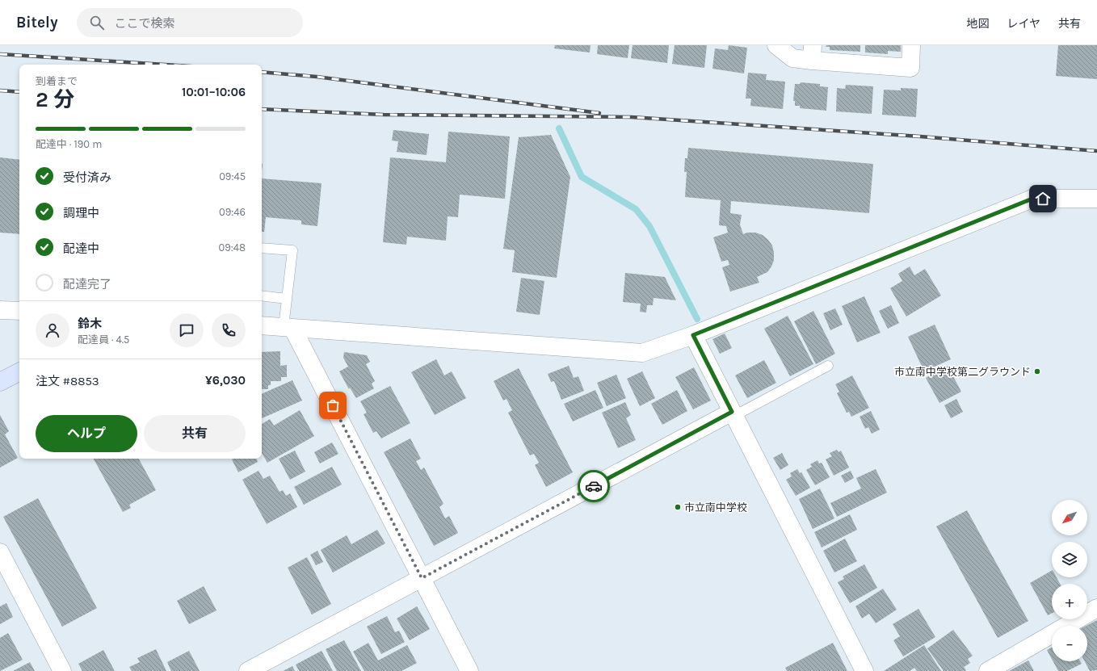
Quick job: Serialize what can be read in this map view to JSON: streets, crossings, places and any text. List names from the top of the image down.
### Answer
{
  "places": ["市立南中学校第二グラウンド", "市立南中学校"],
  "north": "bottom left",
  "page": {
    "header": "Bitely",
    "search": "ここで検索",
    "nav": ["地図", "レイヤ", "共有"],
    "heading": ["2 分", "到着まで", "10:01–10:06"],
    "panel": [
      "鈴木",
      "配達員 · 4.5",
      "注文 #8853",
      "¥6,030"
    ],
    "bar": "配達中 · 190 m",
    "list": [
      ["受付済み", "09:45"],
      ["調理中", "09:46"],
      ["配達中", "09:48"],
      "配達完了"
    ],
    "buttons": ["ヘルプ", "共有"],
    "map_buttons": ["+", "−"]
  }
}
